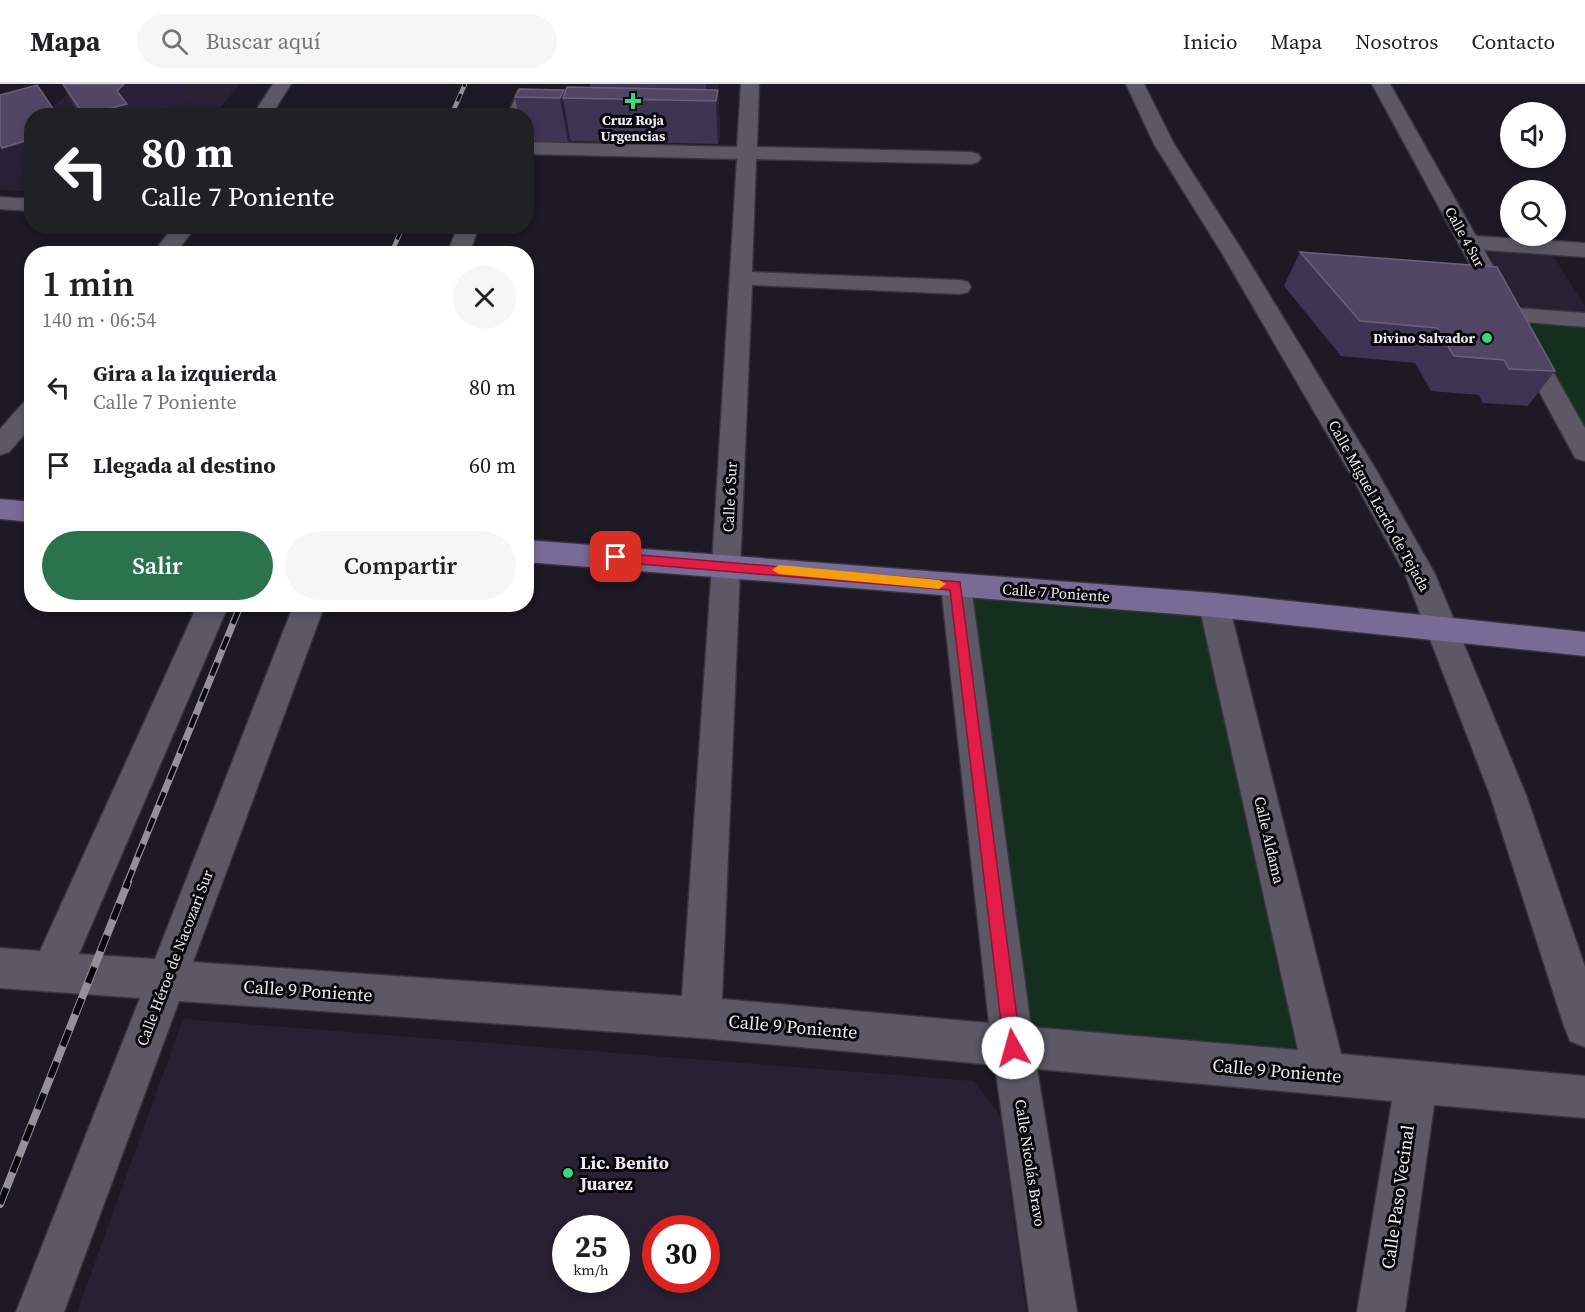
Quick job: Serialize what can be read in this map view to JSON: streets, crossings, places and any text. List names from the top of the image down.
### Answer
{
  "streets": {
    "main road": ["Calle 7 Poniente"],
    "street": [
      "Calle 4 Sur",
      "Calle 6 Sur",
      "Calle Miguel Lerdo de Tejada",
      "Calle Aldama",
      "Calle Héroe de Nacozari Sur",
      "Calle 9 Poniente",
      "Calle Nicolás Bravo",
      "Calle Paso Vecinal"
    ]
  },
  "crossings": [
    ["Calle 6 Sur", "Calle 7 Poniente"],
    ["Calle 6 Sur", "Calle 9 Poniente"],
    ["Calle Miguel Lerdo de Tejada", "Calle 7 Poniente"],
    ["Calle 7 Poniente", "Calle Aldama"],
    ["Calle 7 Poniente", "Calle Nicolás Bravo"],
    ["Calle Aldama", "Calle 9 Poniente"],
    ["Calle Héroe de Nacozari Sur", "Calle 9 Poniente"],
    ["Calle 9 Poniente", "Calle Nicolás Bravo"],
    ["Calle 9 Poniente", "Calle Paso Vecinal"]
  ],
  "places": {
    "health": ["Cruz Roja Urgencias"],
    "other": ["Divino Salvador", "Lic. Benito Juarez"]
  },
  "page": {
    "header": "Mapa",
    "search": "Buscar aquí",
    "nav": [
      "Inicio",
      "Mapa",
      "Nosotros",
      "Contacto"
    ],
    "turn": ["80 m", "Calle 7 Poniente"],
    "heading": ["1 min", "140 m · 06:54"],
    "list": [
      {
        "name": "Gira a la izquierda",
        "note": "Calle 7 Poniente",
        "value": "80 m"
      },
      {
        "name": "Llegada al destino",
        "value": "60 m"
      }
    ],
    "buttons": ["Salir", "Compartir"],
    "speed": "25 km/h",
    "limit": "30"
  }
}
